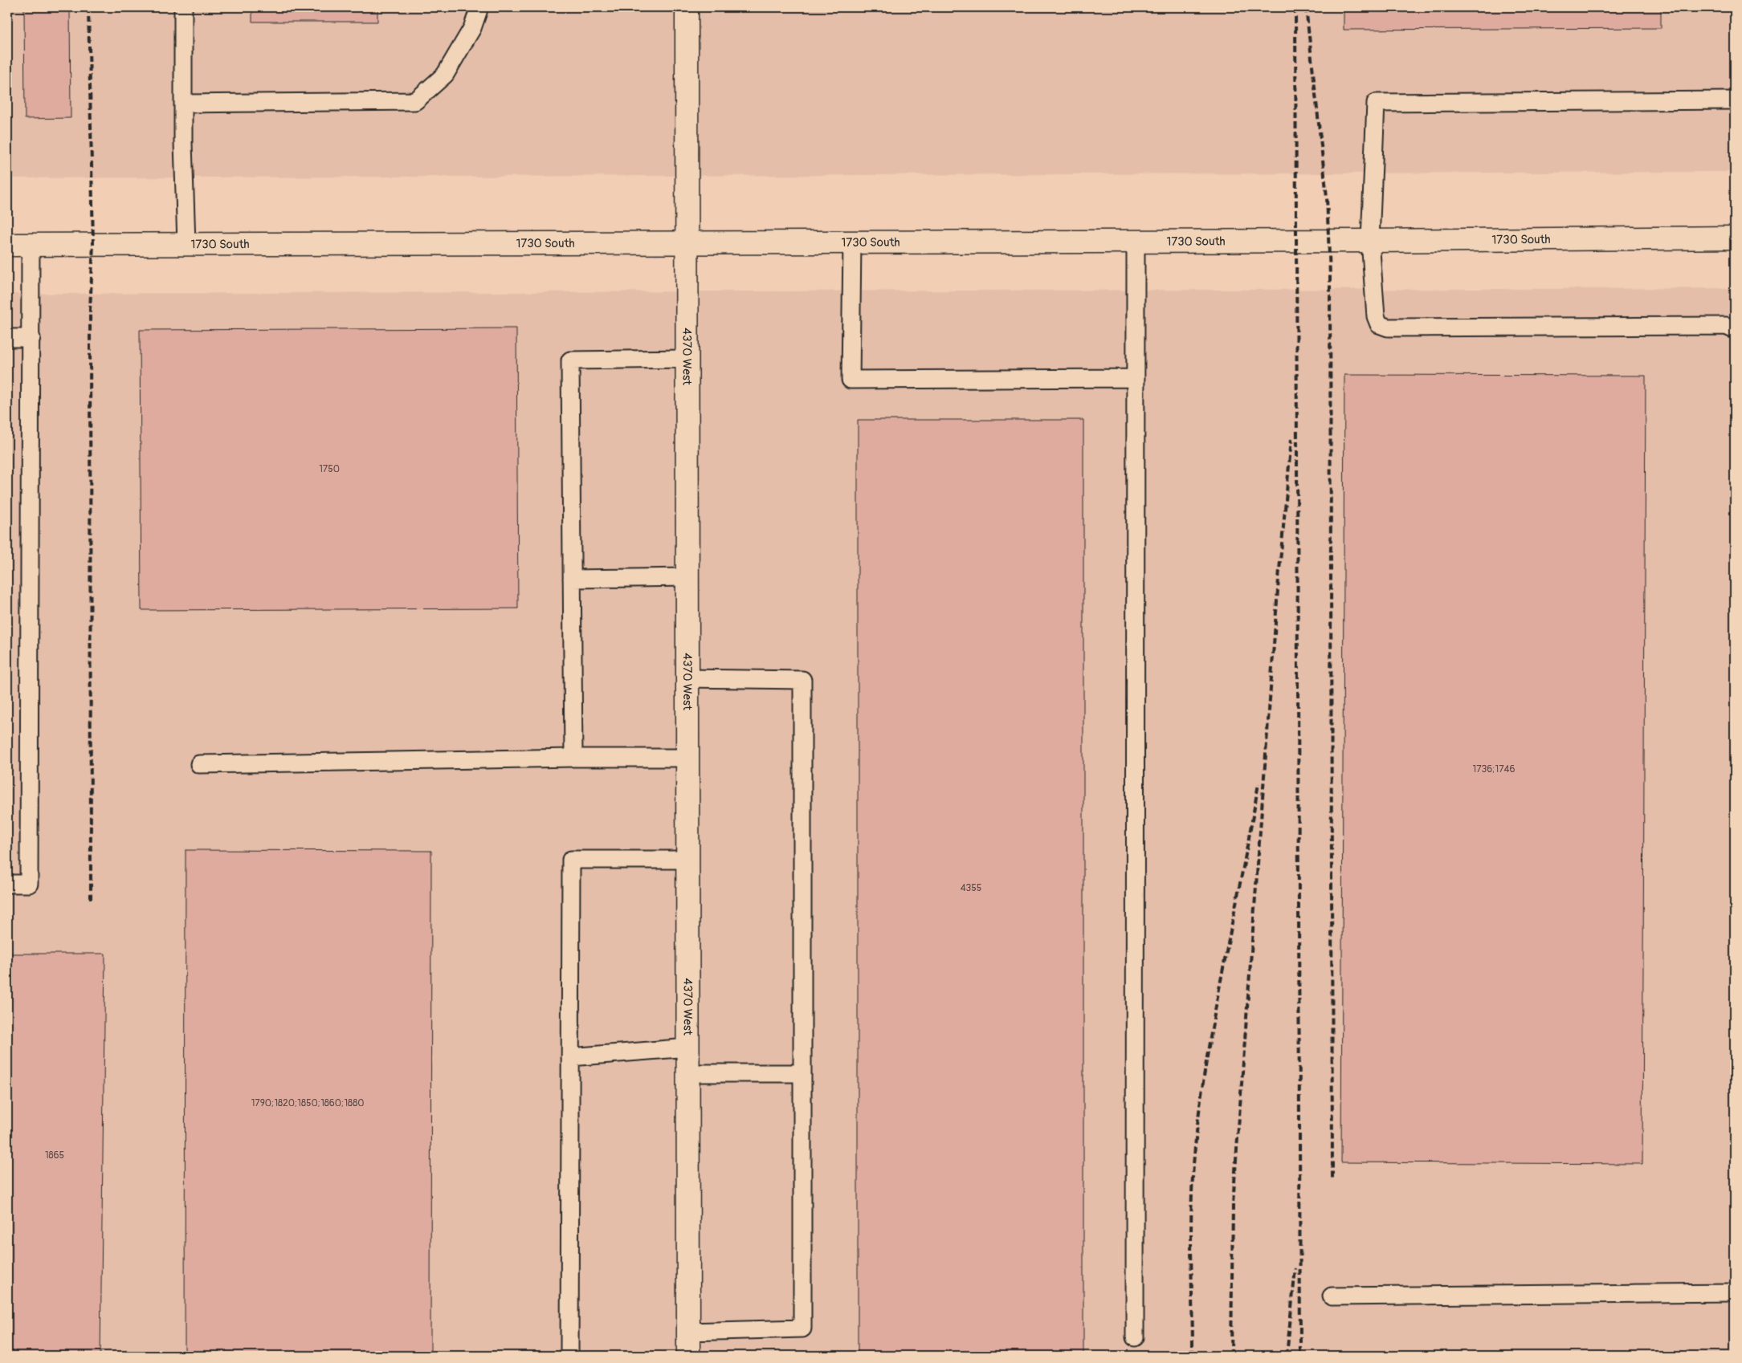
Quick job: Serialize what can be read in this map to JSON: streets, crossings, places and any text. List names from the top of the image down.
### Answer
{
  "streets": {
    "street": ["1730 South", "4370 West"]
  },
  "crossings": [
    ["1730 South", "4370 West"]
  ],
  "house_numbers": [
    "1750",
    "1736;1746",
    "4355",
    "1790;1820;1850;1860;1880",
    "1865"
  ]
}
